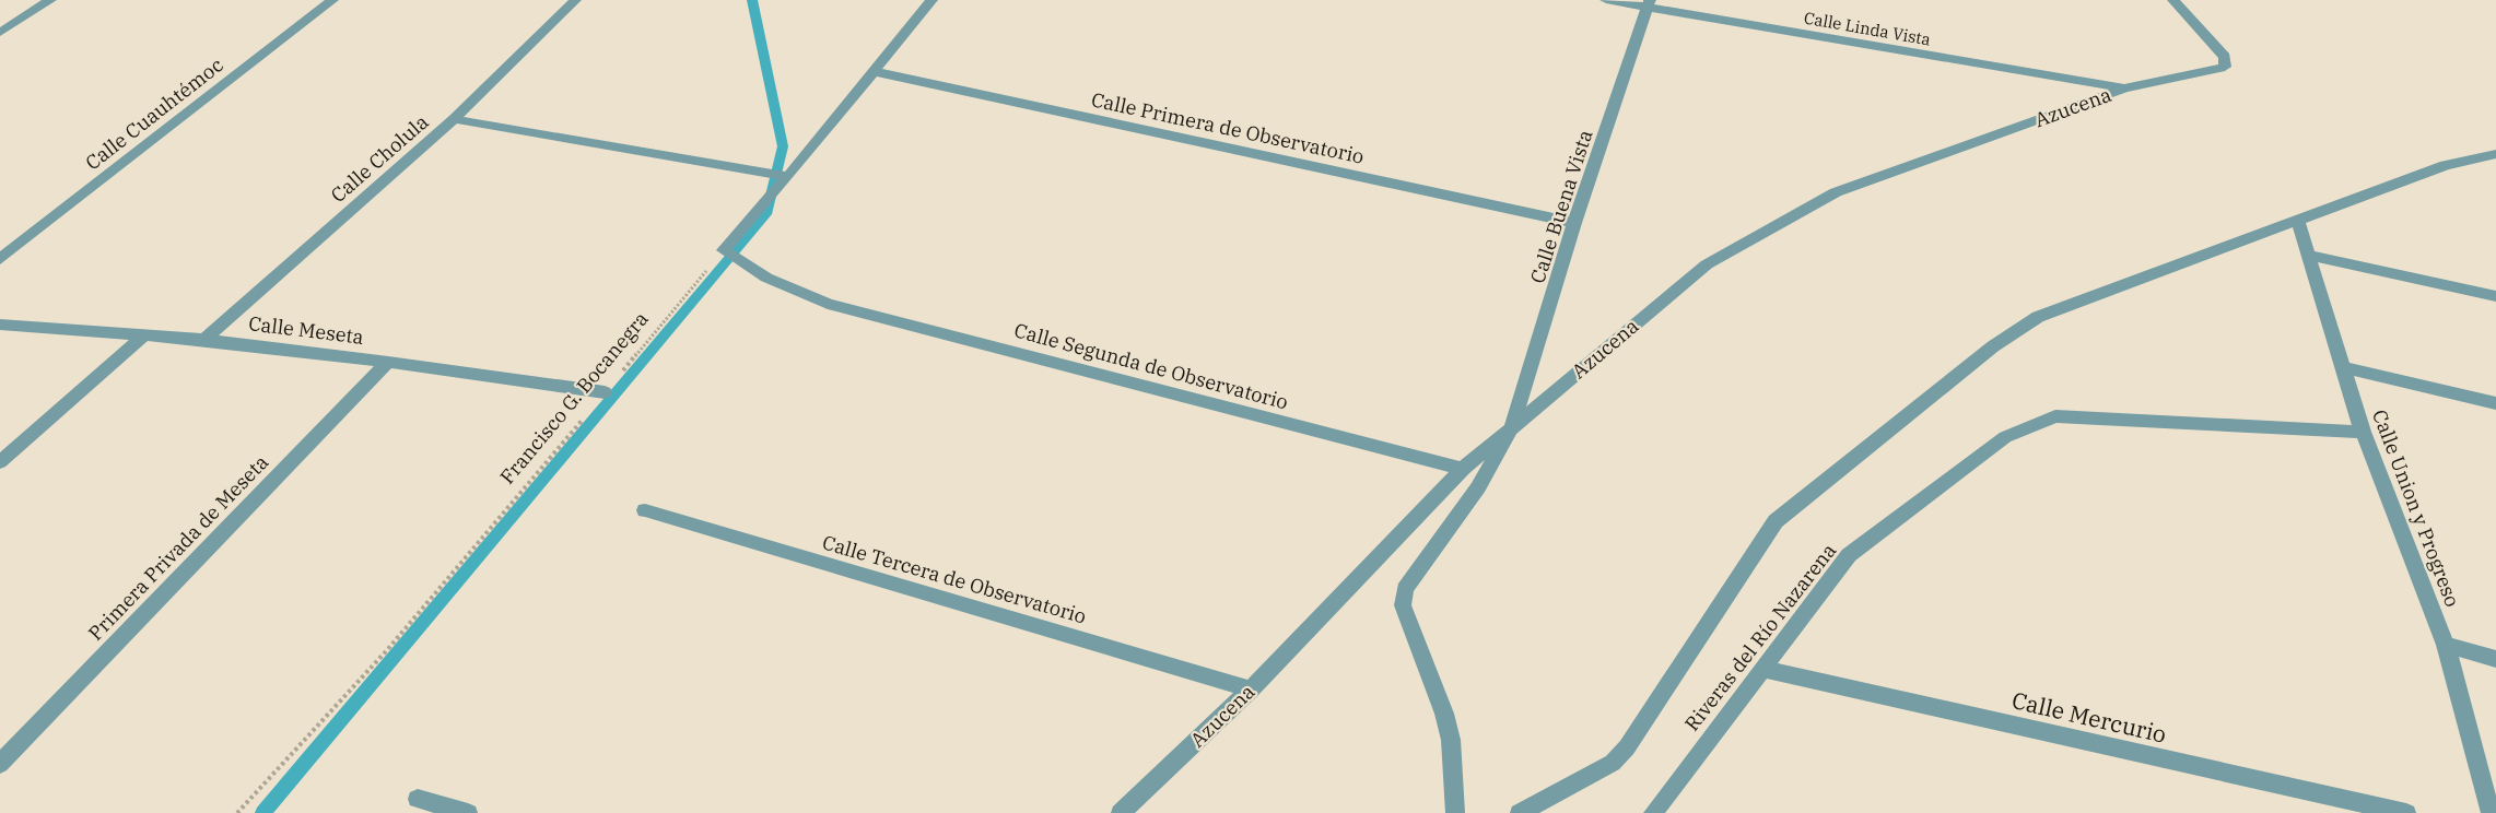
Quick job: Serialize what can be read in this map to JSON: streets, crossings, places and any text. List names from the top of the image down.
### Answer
{
  "streets": {
    "street": [
      "Calle Linda Vista",
      "Azucena",
      "Calle Cuauhtémoc",
      "Calle Primera de Observatorio",
      "Calle Cholula",
      "Calle Buena Vista",
      "Calle Meseta",
      "Calle Segunda de Observatorio",
      "Calle Union y Progreso",
      "Primera Privada de Meseta",
      "Calle Tercera de Observatorio",
      "Riveras del Río Nazarena",
      "Calle Mercurio"
    ],
    "path": ["Francisco G. Bocanegra"]
  },
  "crossings": [
    ["Calle Linda Vista", "Azucena"],
    ["Calle Linda Vista", "Calle Buena Vista"],
    ["Azucena", "Calle Buena Vista"],
    ["Azucena", "Calle Segunda de Observatorio"],
    ["Azucena", "Calle Tercera de Observatorio"],
    ["Calle Primera de Observatorio", "Calle Buena Vista"],
    ["Calle Cholula", "Calle Meseta"],
    ["Calle Meseta", "Francisco G. Bocanegra"],
    ["Calle Meseta", "Primera Privada de Meseta"],
    ["Calle Segunda de Observatorio", "Francisco G. Bocanegra"],
    ["Calle Union y Progreso", "Riveras del Río Nazarena"],
    ["Riveras del Río Nazarena", "Calle Mercurio"]
  ]
}
